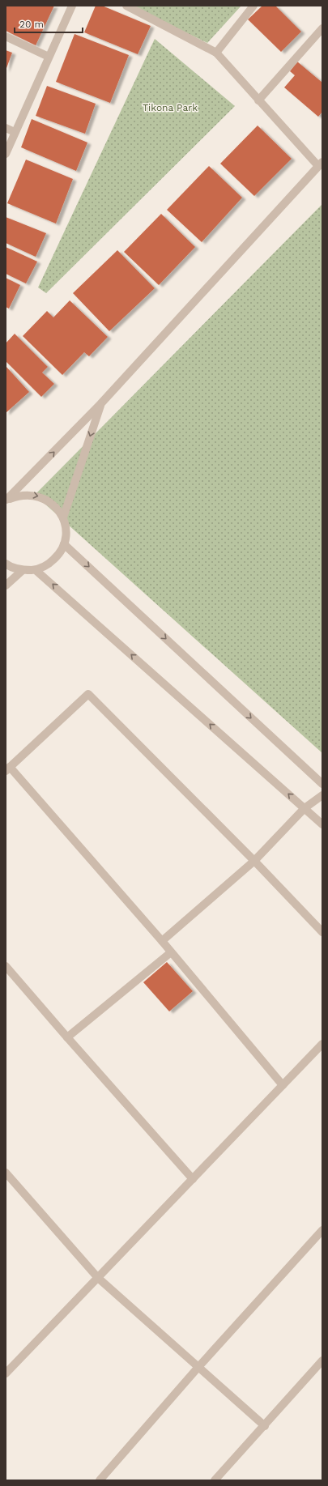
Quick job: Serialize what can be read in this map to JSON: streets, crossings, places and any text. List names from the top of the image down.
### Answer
{
  "parks": ["Tikona Park"],
  "scale_bar": "20 m"
}
